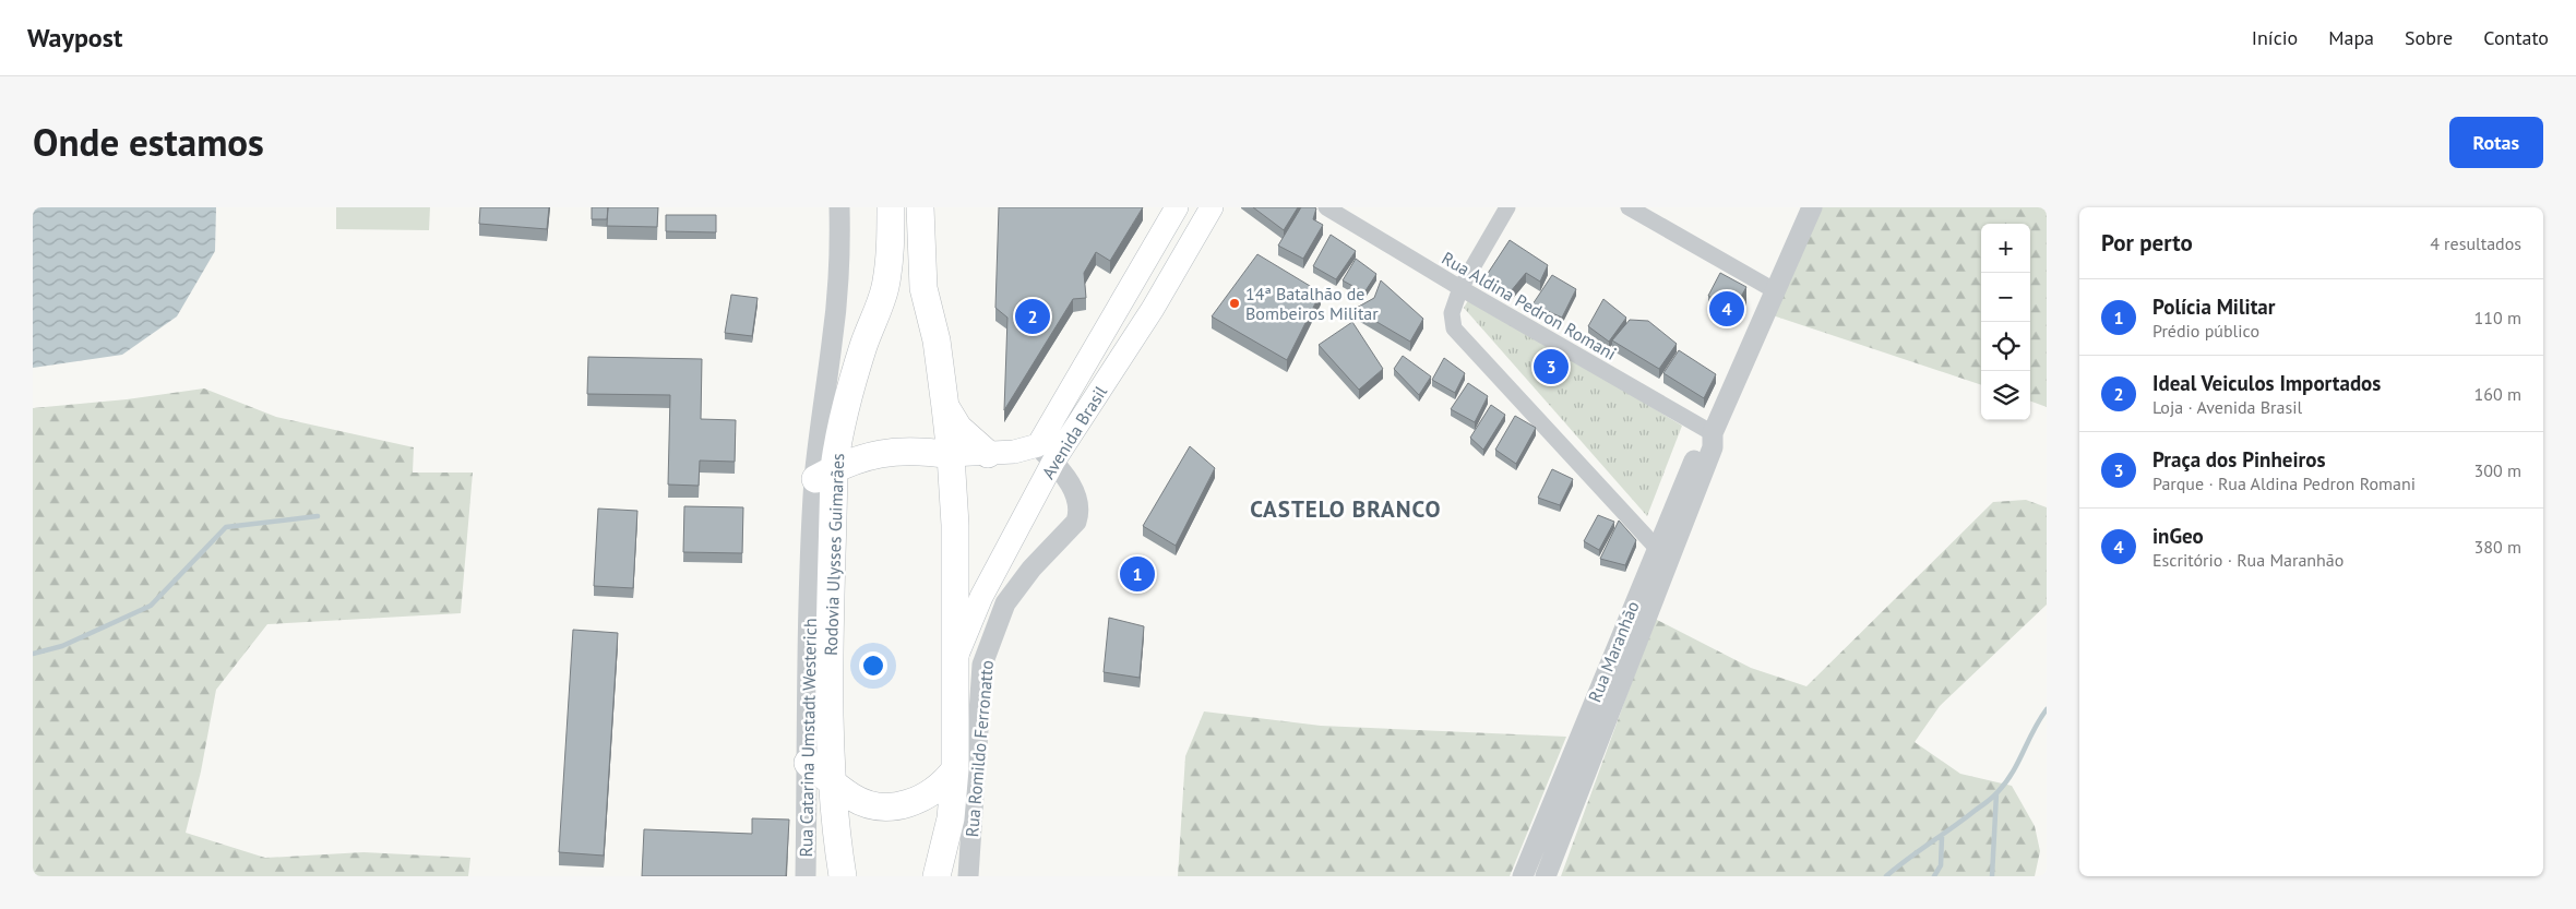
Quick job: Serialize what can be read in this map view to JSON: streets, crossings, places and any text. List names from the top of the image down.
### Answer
{
  "streets": {
    "highway": ["Rodovia Ulysses Guimarães"],
    "main road": ["Avenida Brasil"],
    "street": [
      "Rua Aldina Pedron Romani",
      "Rua Maranhão",
      "Rua Catarina Umstadt Westerich",
      "Rua Romildo Ferronatto"
    ]
  },
  "crossings": [
    ["Rua Aldina Pedron Romani", "Rua Maranhão"],
    ["Avenida Brasil", "Rua Romildo Ferronatto"],
    ["Rodovia Ulysses Guimarães", "Rua Catarina Umstadt Westerich"]
  ],
  "districts": ["CASTELO BRANCO"],
  "places": ["14ª Batalhão de Bombeiros Militar"],
  "page": {
    "header": "Waypost",
    "nav": [
      "Início",
      "Mapa",
      "Sobre",
      "Contato"
    ],
    "title": "Onde estamos",
    "buttons": "Rotas",
    "heading": ["Por perto", "4 resultados"],
    "map_buttons": ["+", "−"],
    "list": [
      {
        "mark": "1",
        "name": "Polícia Militar",
        "note": "Prédio público",
        "value": "110 m"
      },
      {
        "mark": "2",
        "name": "Ideal Veiculos Importados",
        "note": "Loja · Avenida Brasil",
        "value": "160 m"
      },
      {
        "mark": "3",
        "name": "Praça dos Pinheiros",
        "note": "Parque · Rua Aldina Pedron Romani",
        "value": "300 m"
      },
      {
        "mark": "4",
        "name": "inGeo",
        "note": "Escritório · Rua Maranhão",
        "value": "380 m"
      }
    ],
    "pins": [
      "4",
      "2",
      "3",
      "1"
    ]
  }
}
